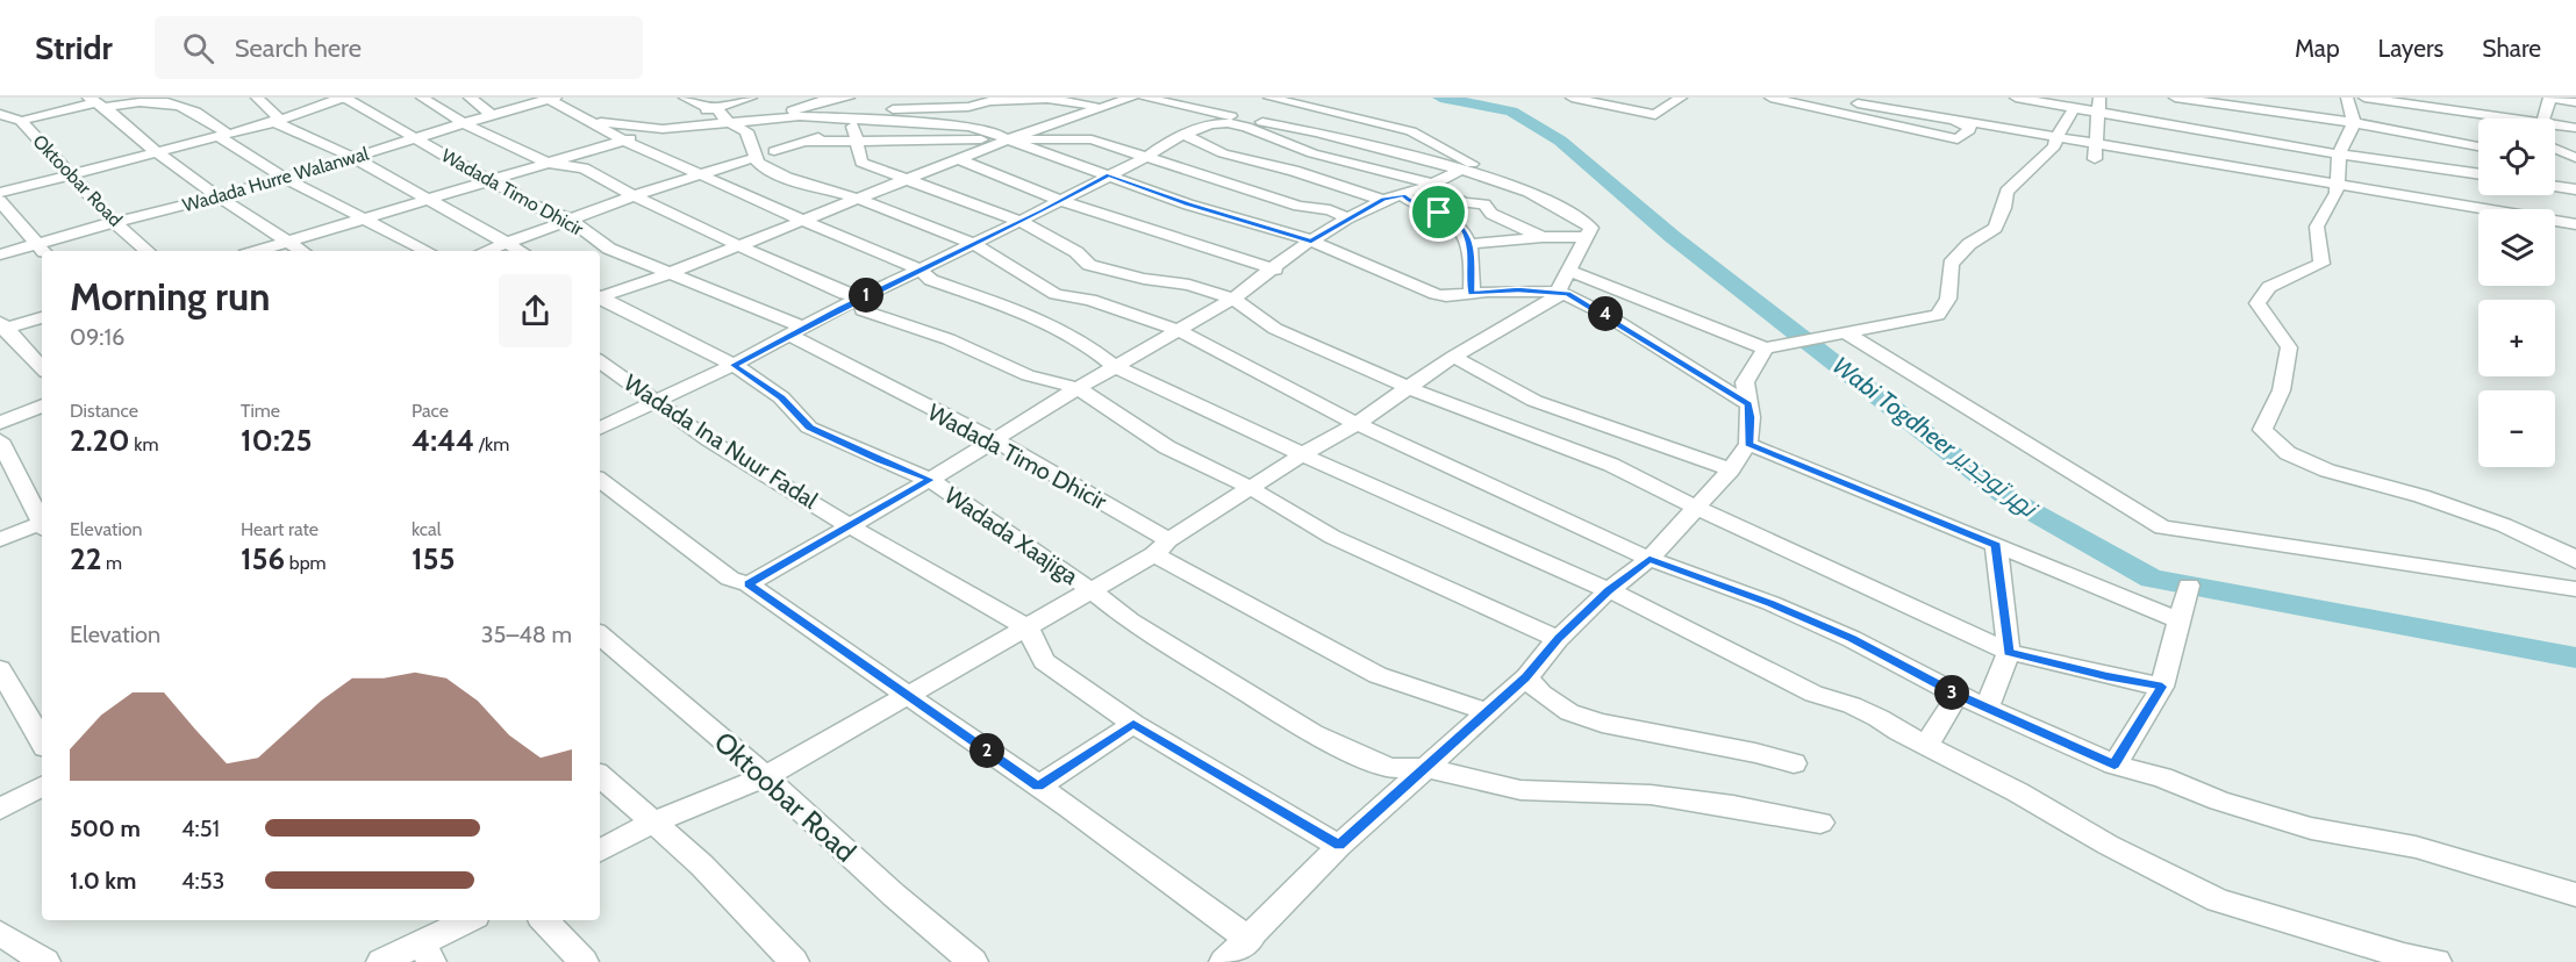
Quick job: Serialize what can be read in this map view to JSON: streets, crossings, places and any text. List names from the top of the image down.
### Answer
{
  "streets": {
    "street": [
      "Wadada Hurre Walanwal",
      "Oktoobar Road",
      "Wadada Timo Dhicir",
      "Wadada Ina Nuur Fadal",
      "Wadada Xaajiga"
    ]
  },
  "crossings": [
    ["Wadada Hurre Walanwal", "Oktoobar Road"],
    ["Wadada Hurre Walanwal", "Wadada Timo Dhicir"]
  ],
  "water": ["Wabi Togdheer نهر توجدير"],
  "page": {
    "header": "Stridr",
    "search": "Search here",
    "nav": ["Map", "Layers", "Share"],
    "map_buttons": ["+", "−"],
    "heading": ["Morning run", "09:16"],
    "pins": [
      "1",
      "4",
      "3",
      "2"
    ],
    "stats": [
      ["Distance", "2.20 km"],
      ["Time", "10:25"],
      ["Pace", "4:44 /km"],
      ["Elevation", "22 m"],
      ["Heart rate", "156 bpm"],
      ["kcal", "155"]
    ],
    "chart": ["Elevation", "35–48 m"],
    "list": [
      {
        "name": "500 m",
        "note": "4:51"
      },
      {
        "name": "1.0 km",
        "note": "4:53"
      }
    ]
  }
}
